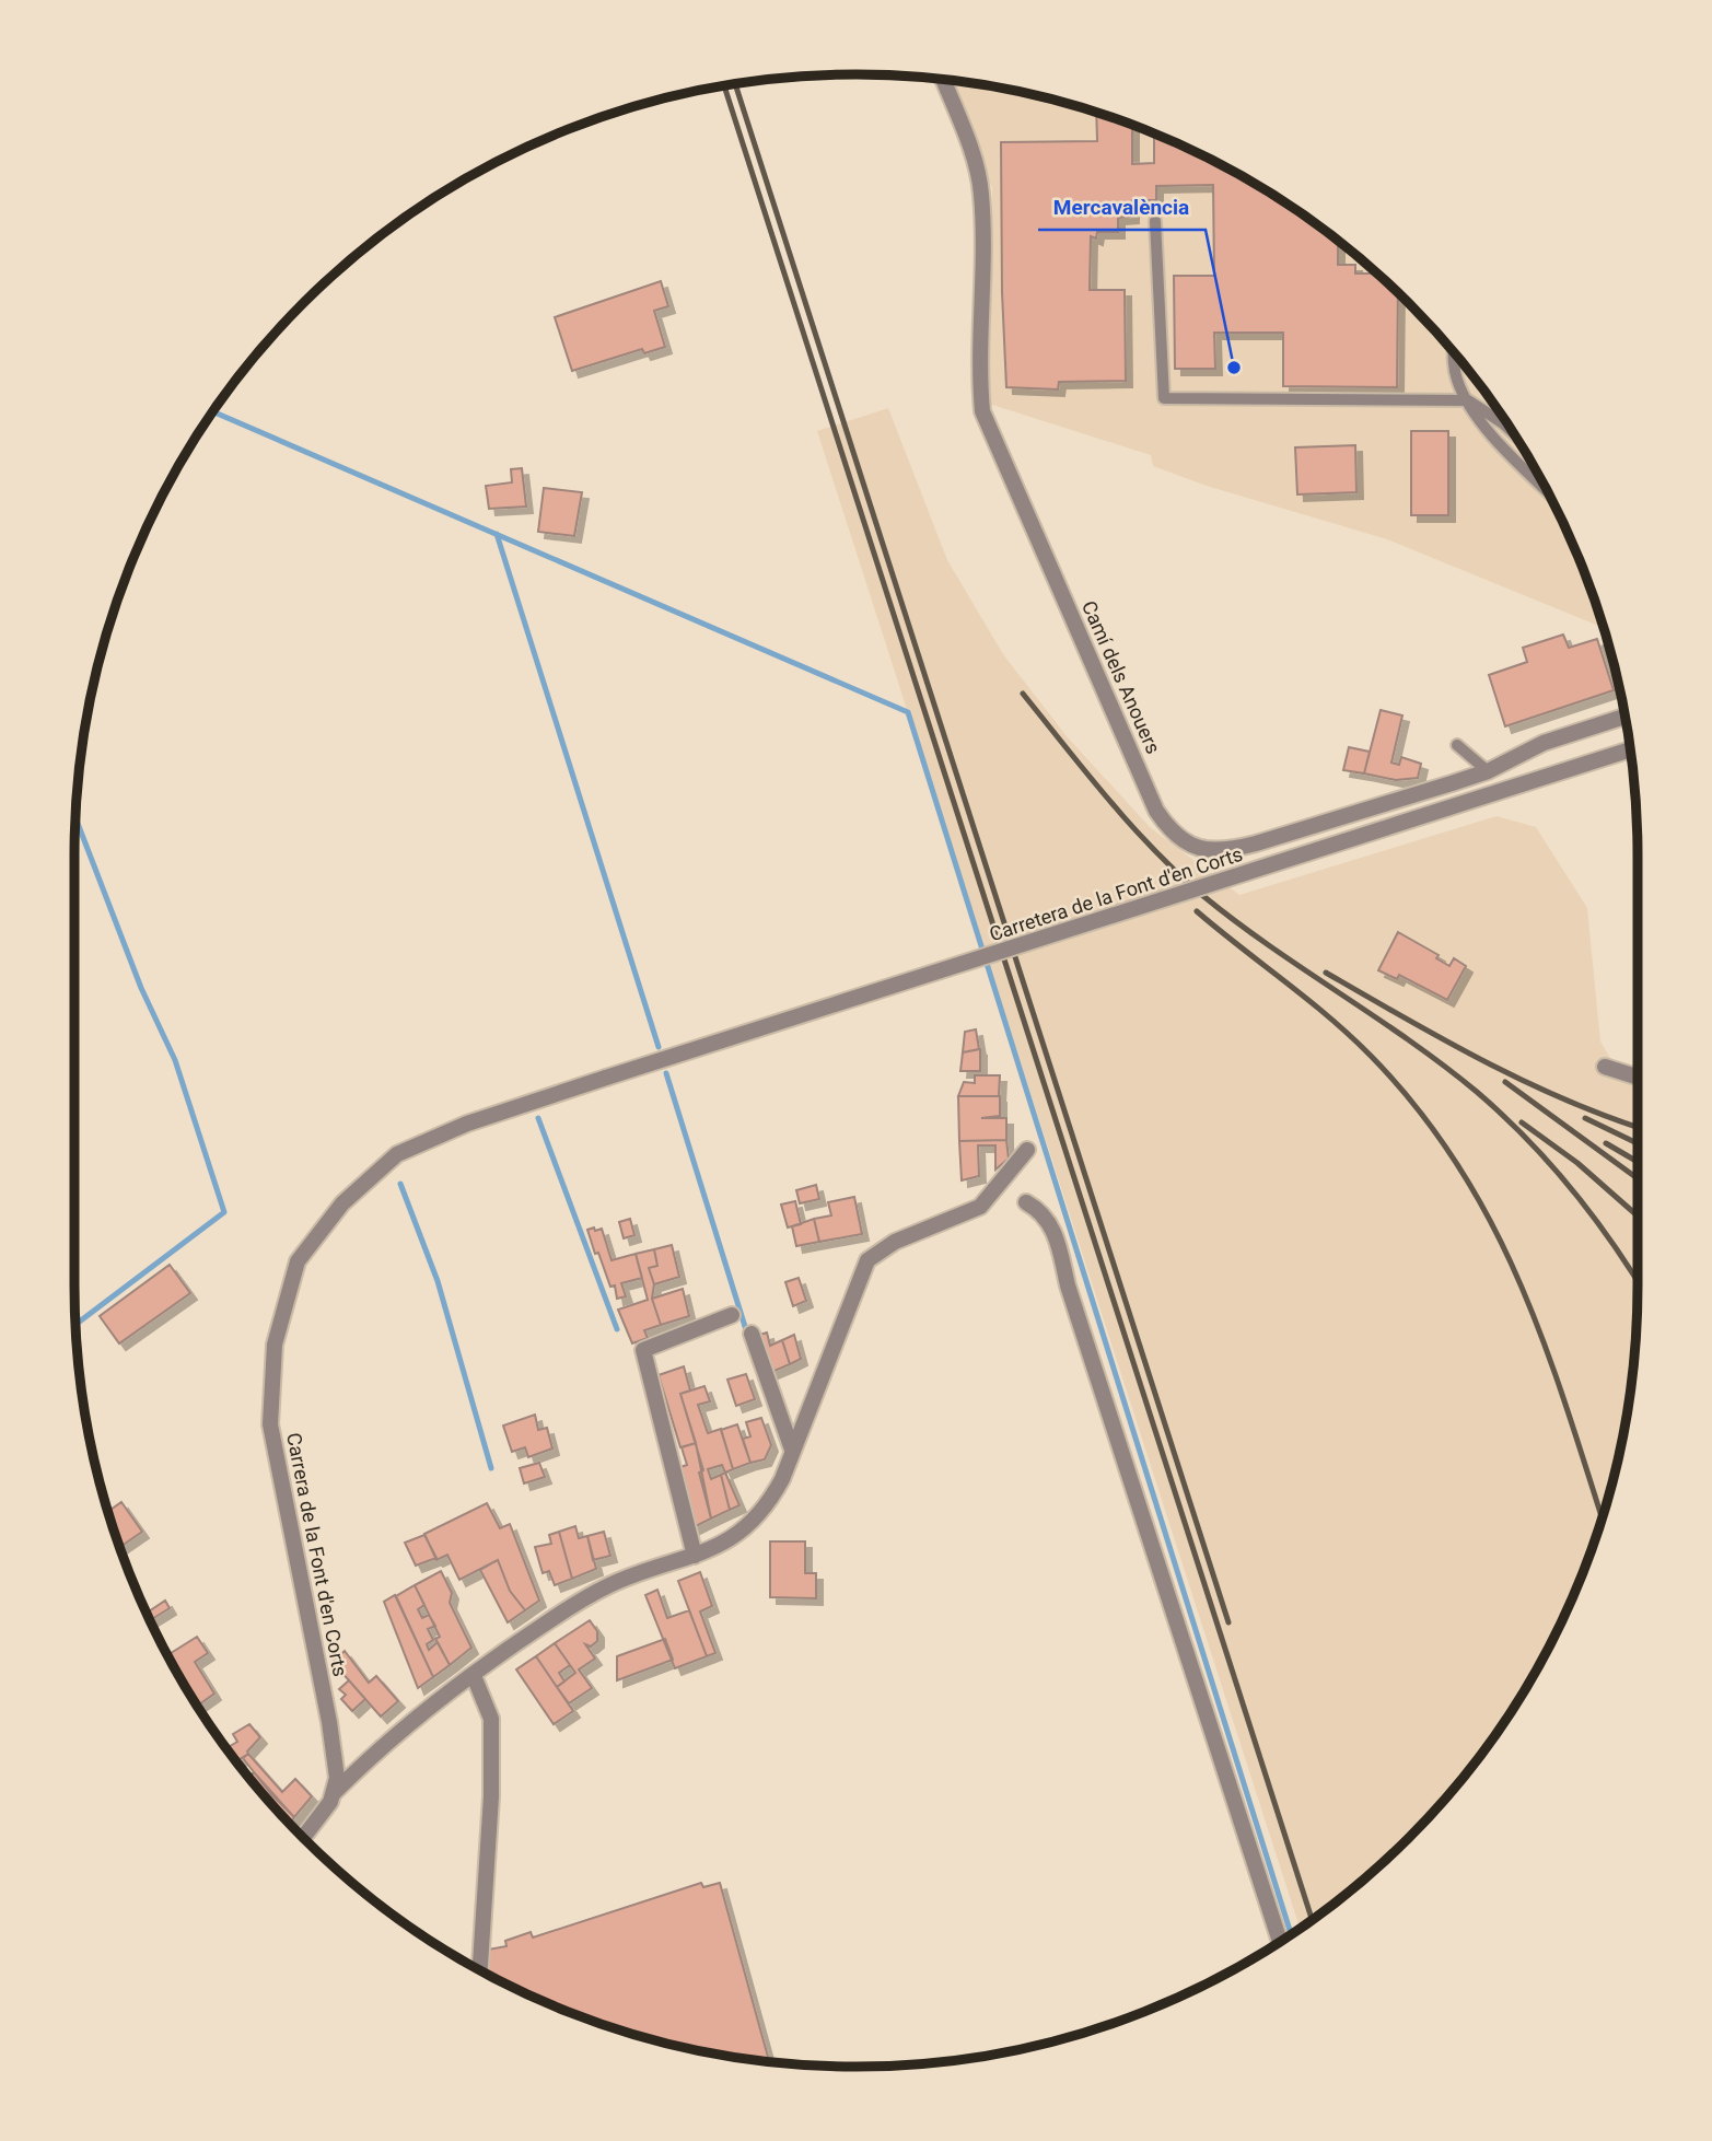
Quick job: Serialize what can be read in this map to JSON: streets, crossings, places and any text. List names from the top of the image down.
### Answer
{
  "streets": {
    "street": ["Camí dels Anouers", "Carretera de la Font d'en Corts", "Carrera de la Font d'en Corts"]
  },
  "crossings": [
    ["Carretera de la Font d'en Corts", "Carrera de la Font d'en Corts"]
  ],
  "places": ["Mercavalència"]
}
